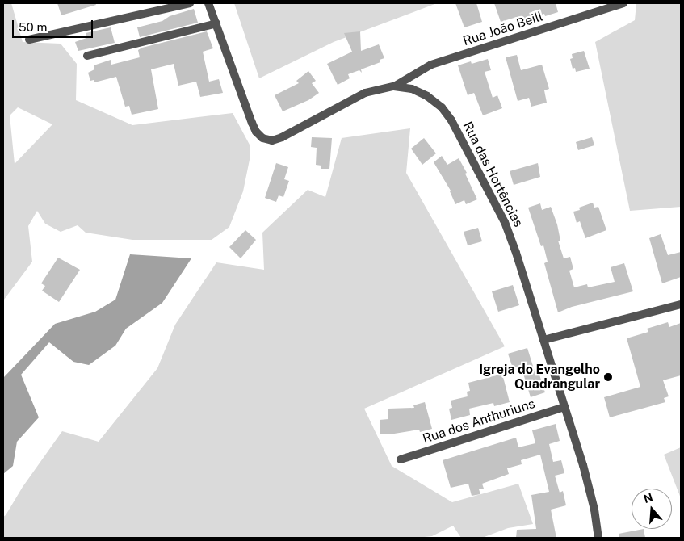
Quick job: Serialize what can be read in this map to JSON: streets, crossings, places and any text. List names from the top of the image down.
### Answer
{
  "streets": {
    "street": ["Rua João Beill", "Rua das Hortências", "Rua dos Anthuriuns"]
  },
  "crossings": [
    ["Rua João Beill", "Rua das Hortências"],
    ["Rua das Hortências", "Rua dos Anthuriuns"]
  ],
  "places": ["Igreja do Evangelho Quadrangular"],
  "scale_bar": "50 m",
  "north": "top"
}
